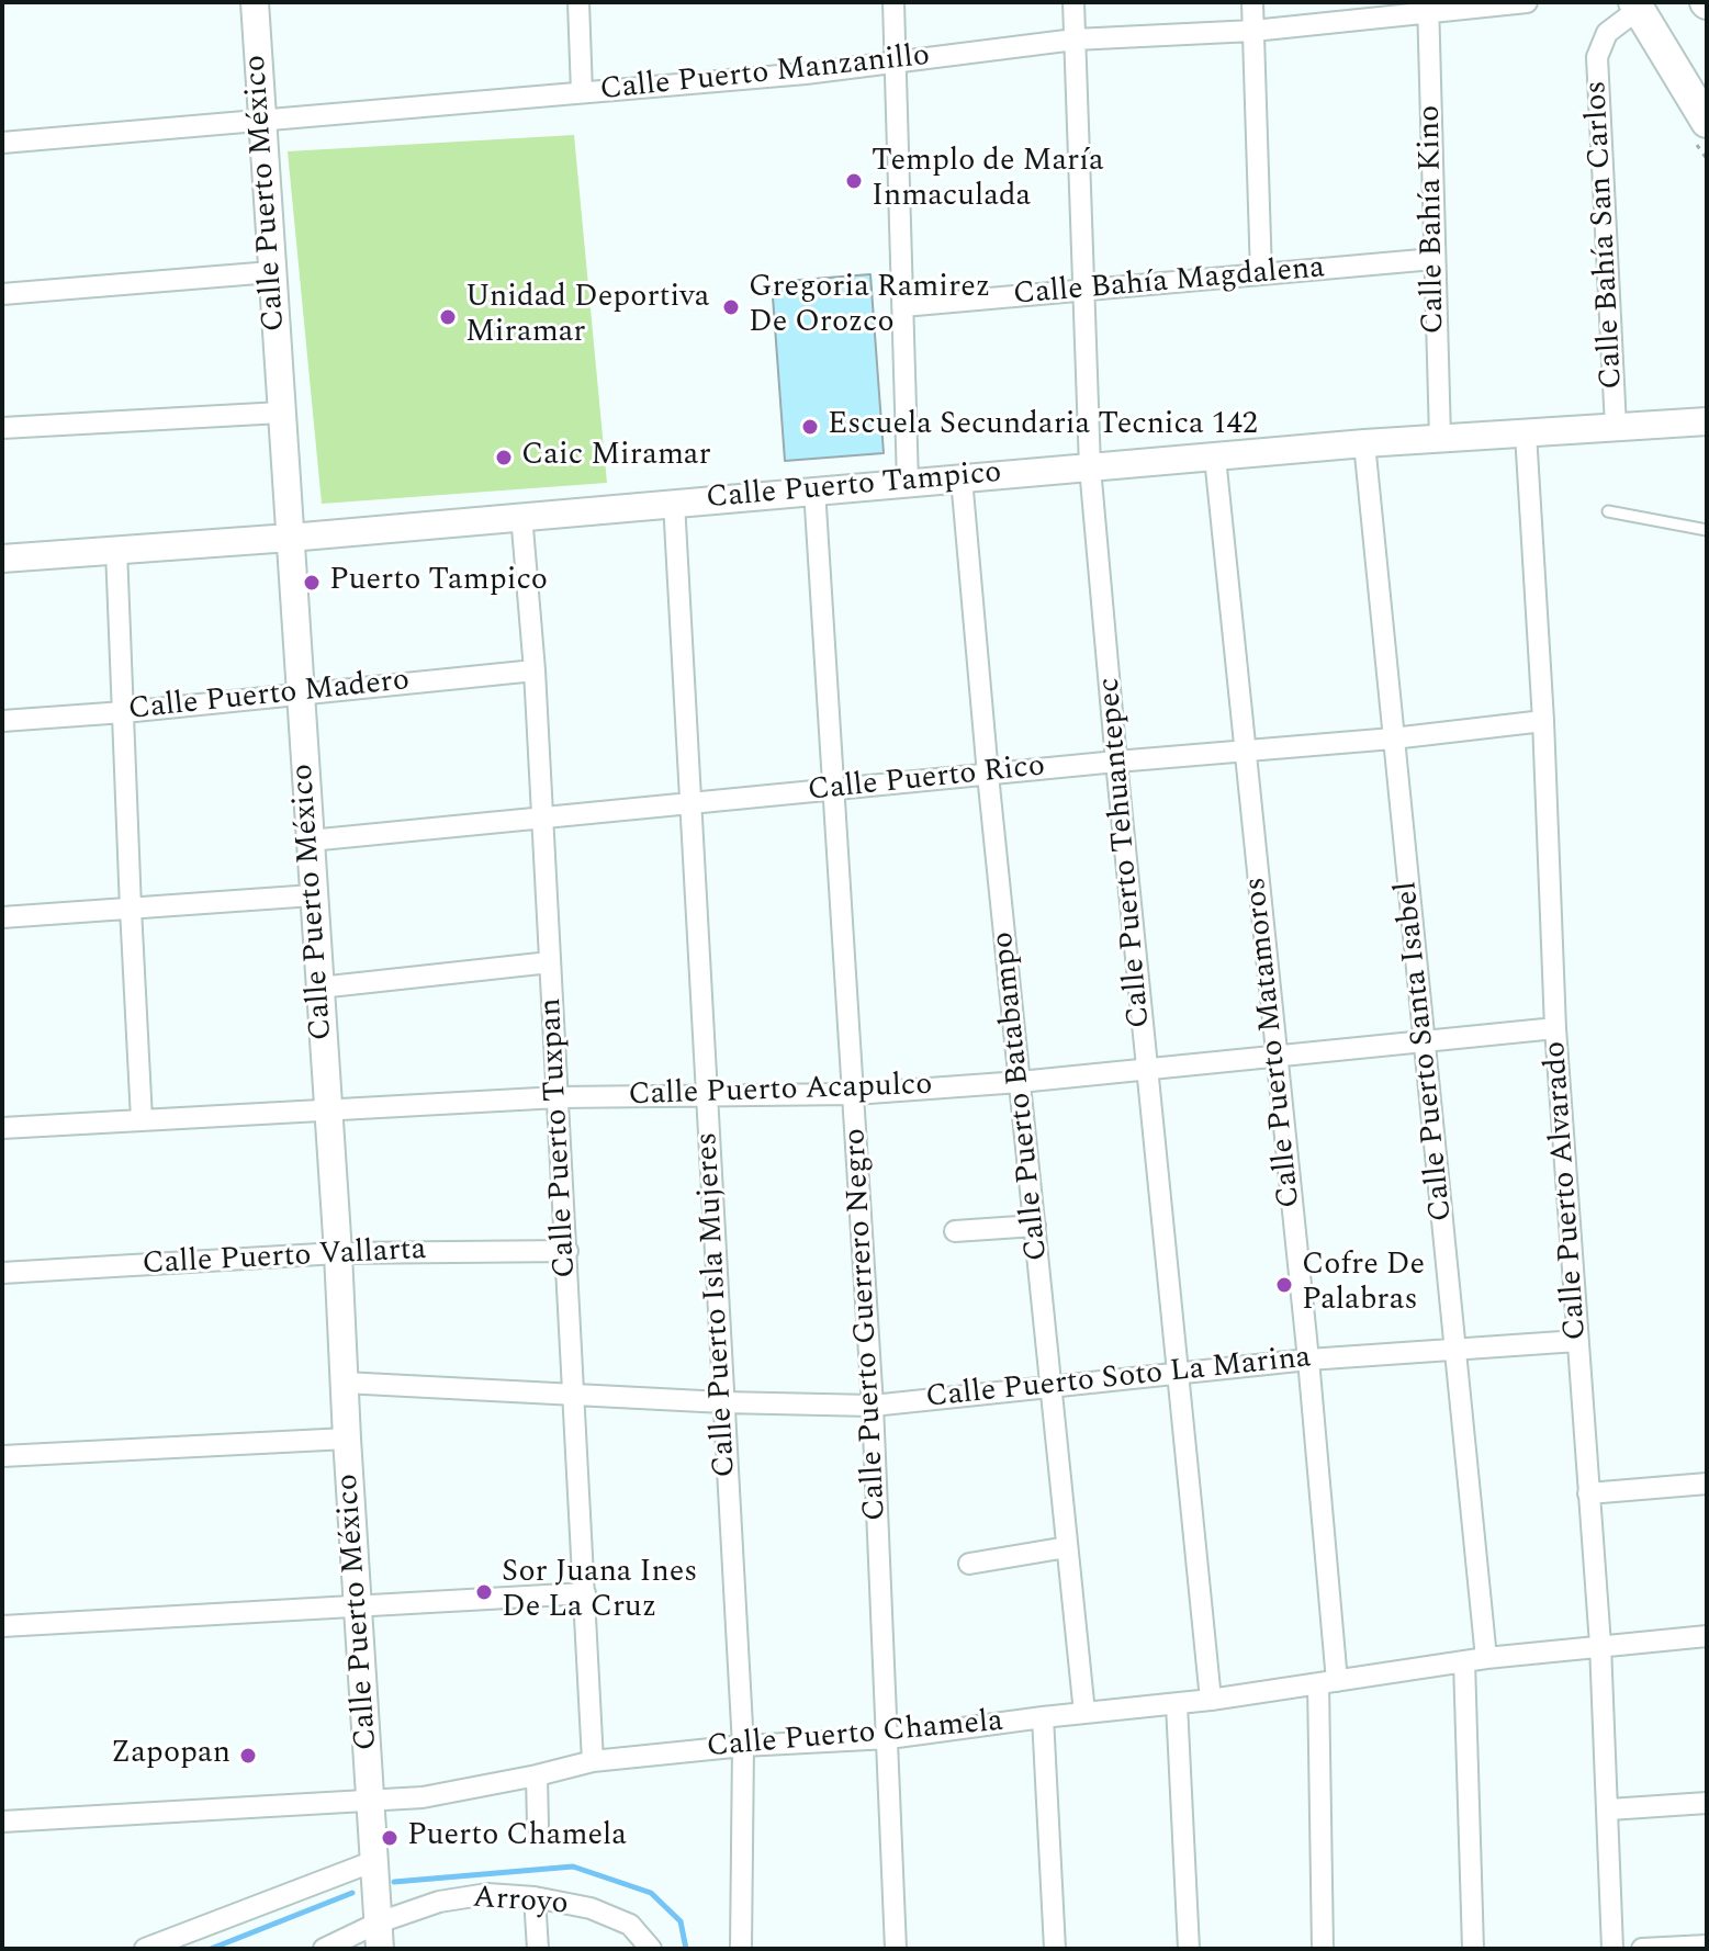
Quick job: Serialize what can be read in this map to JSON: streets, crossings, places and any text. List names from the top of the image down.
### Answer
{
  "streets": {
    "street": [
      "Calle Puerto Manzanillo",
      "Calle Puerto México",
      "Calle Bahía Kino",
      "Calle Bahía San Carlos",
      "Calle Bahía Magdalena",
      "Calle Puerto Tampico",
      "Calle Puerto Madero",
      "Calle Puerto Rico",
      "Calle Puerto Tehuantepec",
      "Calle Puerto Matamoros",
      "Calle Puerto Santa Isabel",
      "Calle Puerto Acapulco",
      "Calle Puerto Batabampo",
      "Calle Puerto Tuxpan",
      "Calle Puerto Alvarado",
      "Calle Puerto Vallarta",
      "Calle Puerto Isla Mujeres",
      "Calle Puerto Guerrero Negro",
      "Calle Puerto Soto La Marina",
      "Calle Puerto Chamela",
      "Arroyo"
    ]
  },
  "crossings": [
    ["Calle Puerto Manzanillo", "Calle Puerto México"],
    ["Calle Puerto Manzanillo", "Calle Bahía Kino"],
    ["Calle Puerto Manzanillo", "Calle Puerto Tehuantepec"],
    ["Calle Puerto México", "Calle Puerto Tampico"],
    ["Calle Puerto México", "Calle Puerto Madero"],
    ["Calle Puerto México", "Calle Puerto Rico"],
    ["Calle Puerto México", "Calle Puerto Acapulco"],
    ["Calle Puerto México", "Calle Puerto Vallarta"],
    ["Calle Puerto México", "Calle Puerto Soto La Marina"],
    ["Calle Puerto México", "Calle Puerto Chamela"],
    ["Calle Puerto México", "Arroyo"],
    ["Calle Bahía Kino", "Calle Bahía Magdalena"],
    ["Calle Bahía Kino", "Calle Puerto Tampico"],
    ["Calle Bahía San Carlos", "Calle Puerto Tampico"],
    ["Calle Bahía Magdalena", "Calle Puerto Tehuantepec"],
    ["Calle Puerto Tampico", "Calle Puerto Tehuantepec"],
    ["Calle Puerto Tampico", "Calle Puerto Matamoros"],
    ["Calle Puerto Tampico", "Calle Puerto Santa Isabel"],
    ["Calle Puerto Tampico", "Calle Puerto Batabampo"],
    ["Calle Puerto Tampico", "Calle Puerto Tuxpan"],
    ["Calle Puerto Tampico", "Calle Puerto Alvarado"],
    ["Calle Puerto Tampico", "Calle Puerto Isla Mujeres"],
    ["Calle Puerto Tampico", "Calle Puerto Guerrero Negro"],
    ["Calle Puerto Madero", "Calle Puerto Tuxpan"],
    ["Calle Puerto Rico", "Calle Puerto Tehuantepec"],
    ["Calle Puerto Rico", "Calle Puerto Matamoros"],
    ["Calle Puerto Rico", "Calle Puerto Santa Isabel"],
    ["Calle Puerto Rico", "Calle Puerto Batabampo"],
    ["Calle Puerto Rico", "Calle Puerto Tuxpan"],
    ["Calle Puerto Rico", "Calle Puerto Alvarado"],
    ["Calle Puerto Rico", "Calle Puerto Isla Mujeres"],
    ["Calle Puerto Rico", "Calle Puerto Guerrero Negro"],
    ["Calle Puerto Tehuantepec", "Calle Puerto Acapulco"],
    ["Calle Puerto Tehuantepec", "Calle Puerto Soto La Marina"],
    ["Calle Puerto Tehuantepec", "Calle Puerto Chamela"],
    ["Calle Puerto Matamoros", "Calle Puerto Acapulco"],
    ["Calle Puerto Matamoros", "Calle Puerto Soto La Marina"],
    ["Calle Puerto Matamoros", "Calle Puerto Chamela"],
    ["Calle Puerto Santa Isabel", "Calle Puerto Acapulco"],
    ["Calle Puerto Santa Isabel", "Calle Puerto Soto La Marina"],
    ["Calle Puerto Santa Isabel", "Calle Puerto Chamela"],
    ["Calle Puerto Acapulco", "Calle Puerto Batabampo"],
    ["Calle Puerto Acapulco", "Calle Puerto Tuxpan"],
    ["Calle Puerto Acapulco", "Calle Puerto Alvarado"],
    ["Calle Puerto Acapulco", "Calle Puerto Isla Mujeres"],
    ["Calle Puerto Acapulco", "Calle Puerto Guerrero Negro"],
    ["Calle Puerto Batabampo", "Calle Puerto Soto La Marina"],
    ["Calle Puerto Batabampo", "Calle Puerto Chamela"],
    ["Calle Puerto Tuxpan", "Calle Puerto Vallarta"],
    ["Calle Puerto Tuxpan", "Calle Puerto Soto La Marina"],
    ["Calle Puerto Tuxpan", "Calle Puerto Chamela"],
    ["Calle Puerto Alvarado", "Calle Puerto Soto La Marina"],
    ["Calle Puerto Alvarado", "Calle Puerto Chamela"],
    ["Calle Puerto Isla Mujeres", "Calle Puerto Soto La Marina"],
    ["Calle Puerto Isla Mujeres", "Calle Puerto Chamela"],
    ["Calle Puerto Guerrero Negro", "Calle Puerto Soto La Marina"],
    ["Calle Puerto Guerrero Negro", "Calle Puerto Chamela"]
  ],
  "places": [
    "Templo de María Inmaculada",
    "Gregoria Ramirez De Orozco",
    "Unidad Deportiva Miramar",
    "Escuela Secundaria Tecnica 142",
    "Caic Miramar",
    "Puerto Tampico",
    "Cofre De Palabras",
    "Sor Juana Ines De La Cruz",
    "Zapopan",
    "Puerto Chamela"
  ]
}
